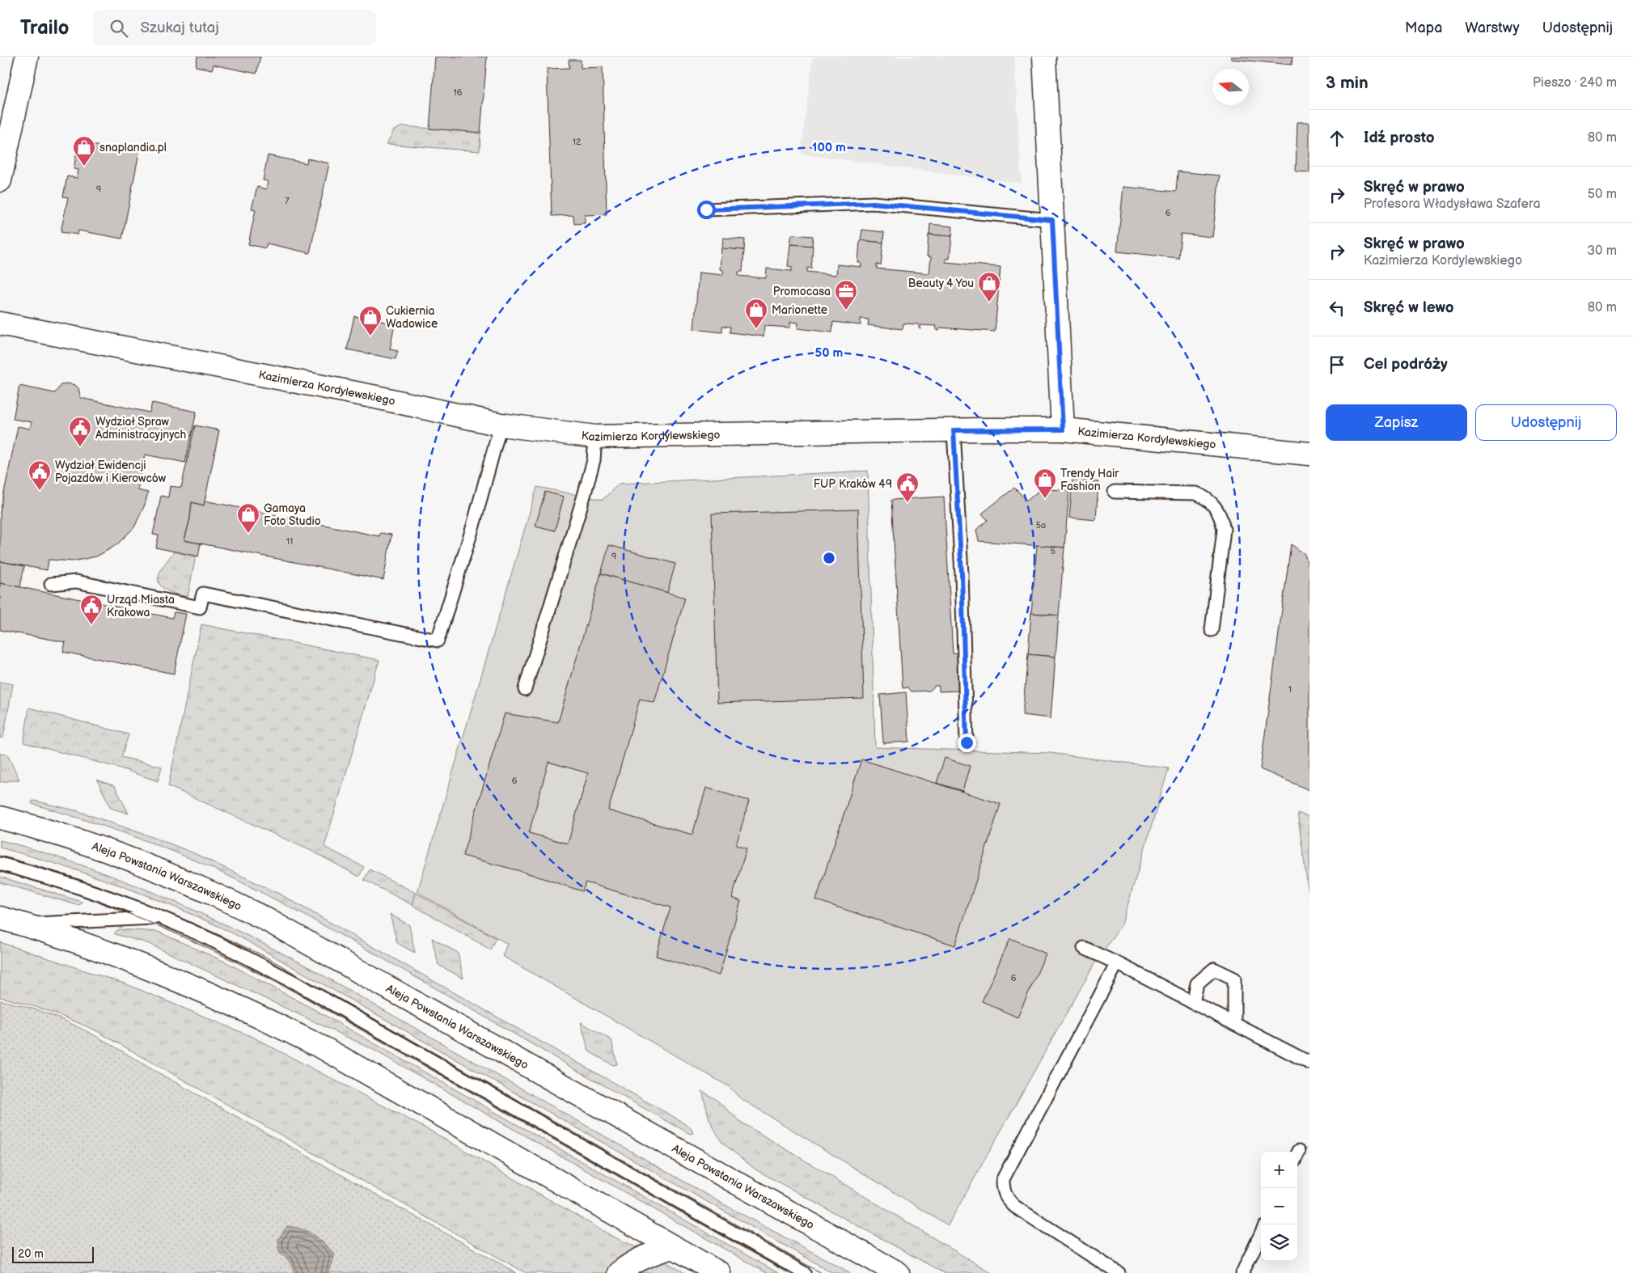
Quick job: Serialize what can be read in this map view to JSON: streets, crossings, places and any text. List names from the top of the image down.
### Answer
{
  "streets": {
    "street": ["Kazimierza Kordylewskiego", "Aleja Powstania Warszawskiego"]
  },
  "places": {
    "shop": [
      "snaplandia.pl",
      "Beauty 4 You",
      "Marionette",
      "Cukiernia Wadowice",
      "Trendy Hair Fashion",
      "Gamaya Foto Studio"
    ],
    "office": ["Promocasa"],
    "public building": [
      "Wydział Spraw Administracyjnych",
      "Wydział Ewidencji Pojazdów i Kierowców",
      "FUP Kraków 49",
      "Urząd Miasta Krakowa"
    ]
  },
  "house_numbers": [
    "16",
    "12",
    "9",
    "7",
    "6",
    "5a",
    "11",
    "5",
    "9",
    "1",
    "6",
    "6"
  ],
  "scale_bar": "20 m",
  "north": "left",
  "page": {
    "header": "Trailo",
    "search": "Szukaj tutaj",
    "nav": ["Mapa", "Warstwy", "Udostępnij"],
    "heading": ["3 min", "Pieszo · 240 m"],
    "list": [
      ["Idź prosto", "80 m"],
      ["Skręć w prawo", "Profesora Władysława Szafera", "50 m"],
      ["Skręć w prawo", "Kazimierza Kordylewskiego", "30 m"],
      ["Skręć w lewo", "80 m"],
      "Cel podróży"
    ],
    "buttons": ["Zapisz", "Udostępnij"],
    "map_buttons": ["+", "−"],
    "scale": "20 m"
  },
  "rings": ["100 m", "50 m"]
}
